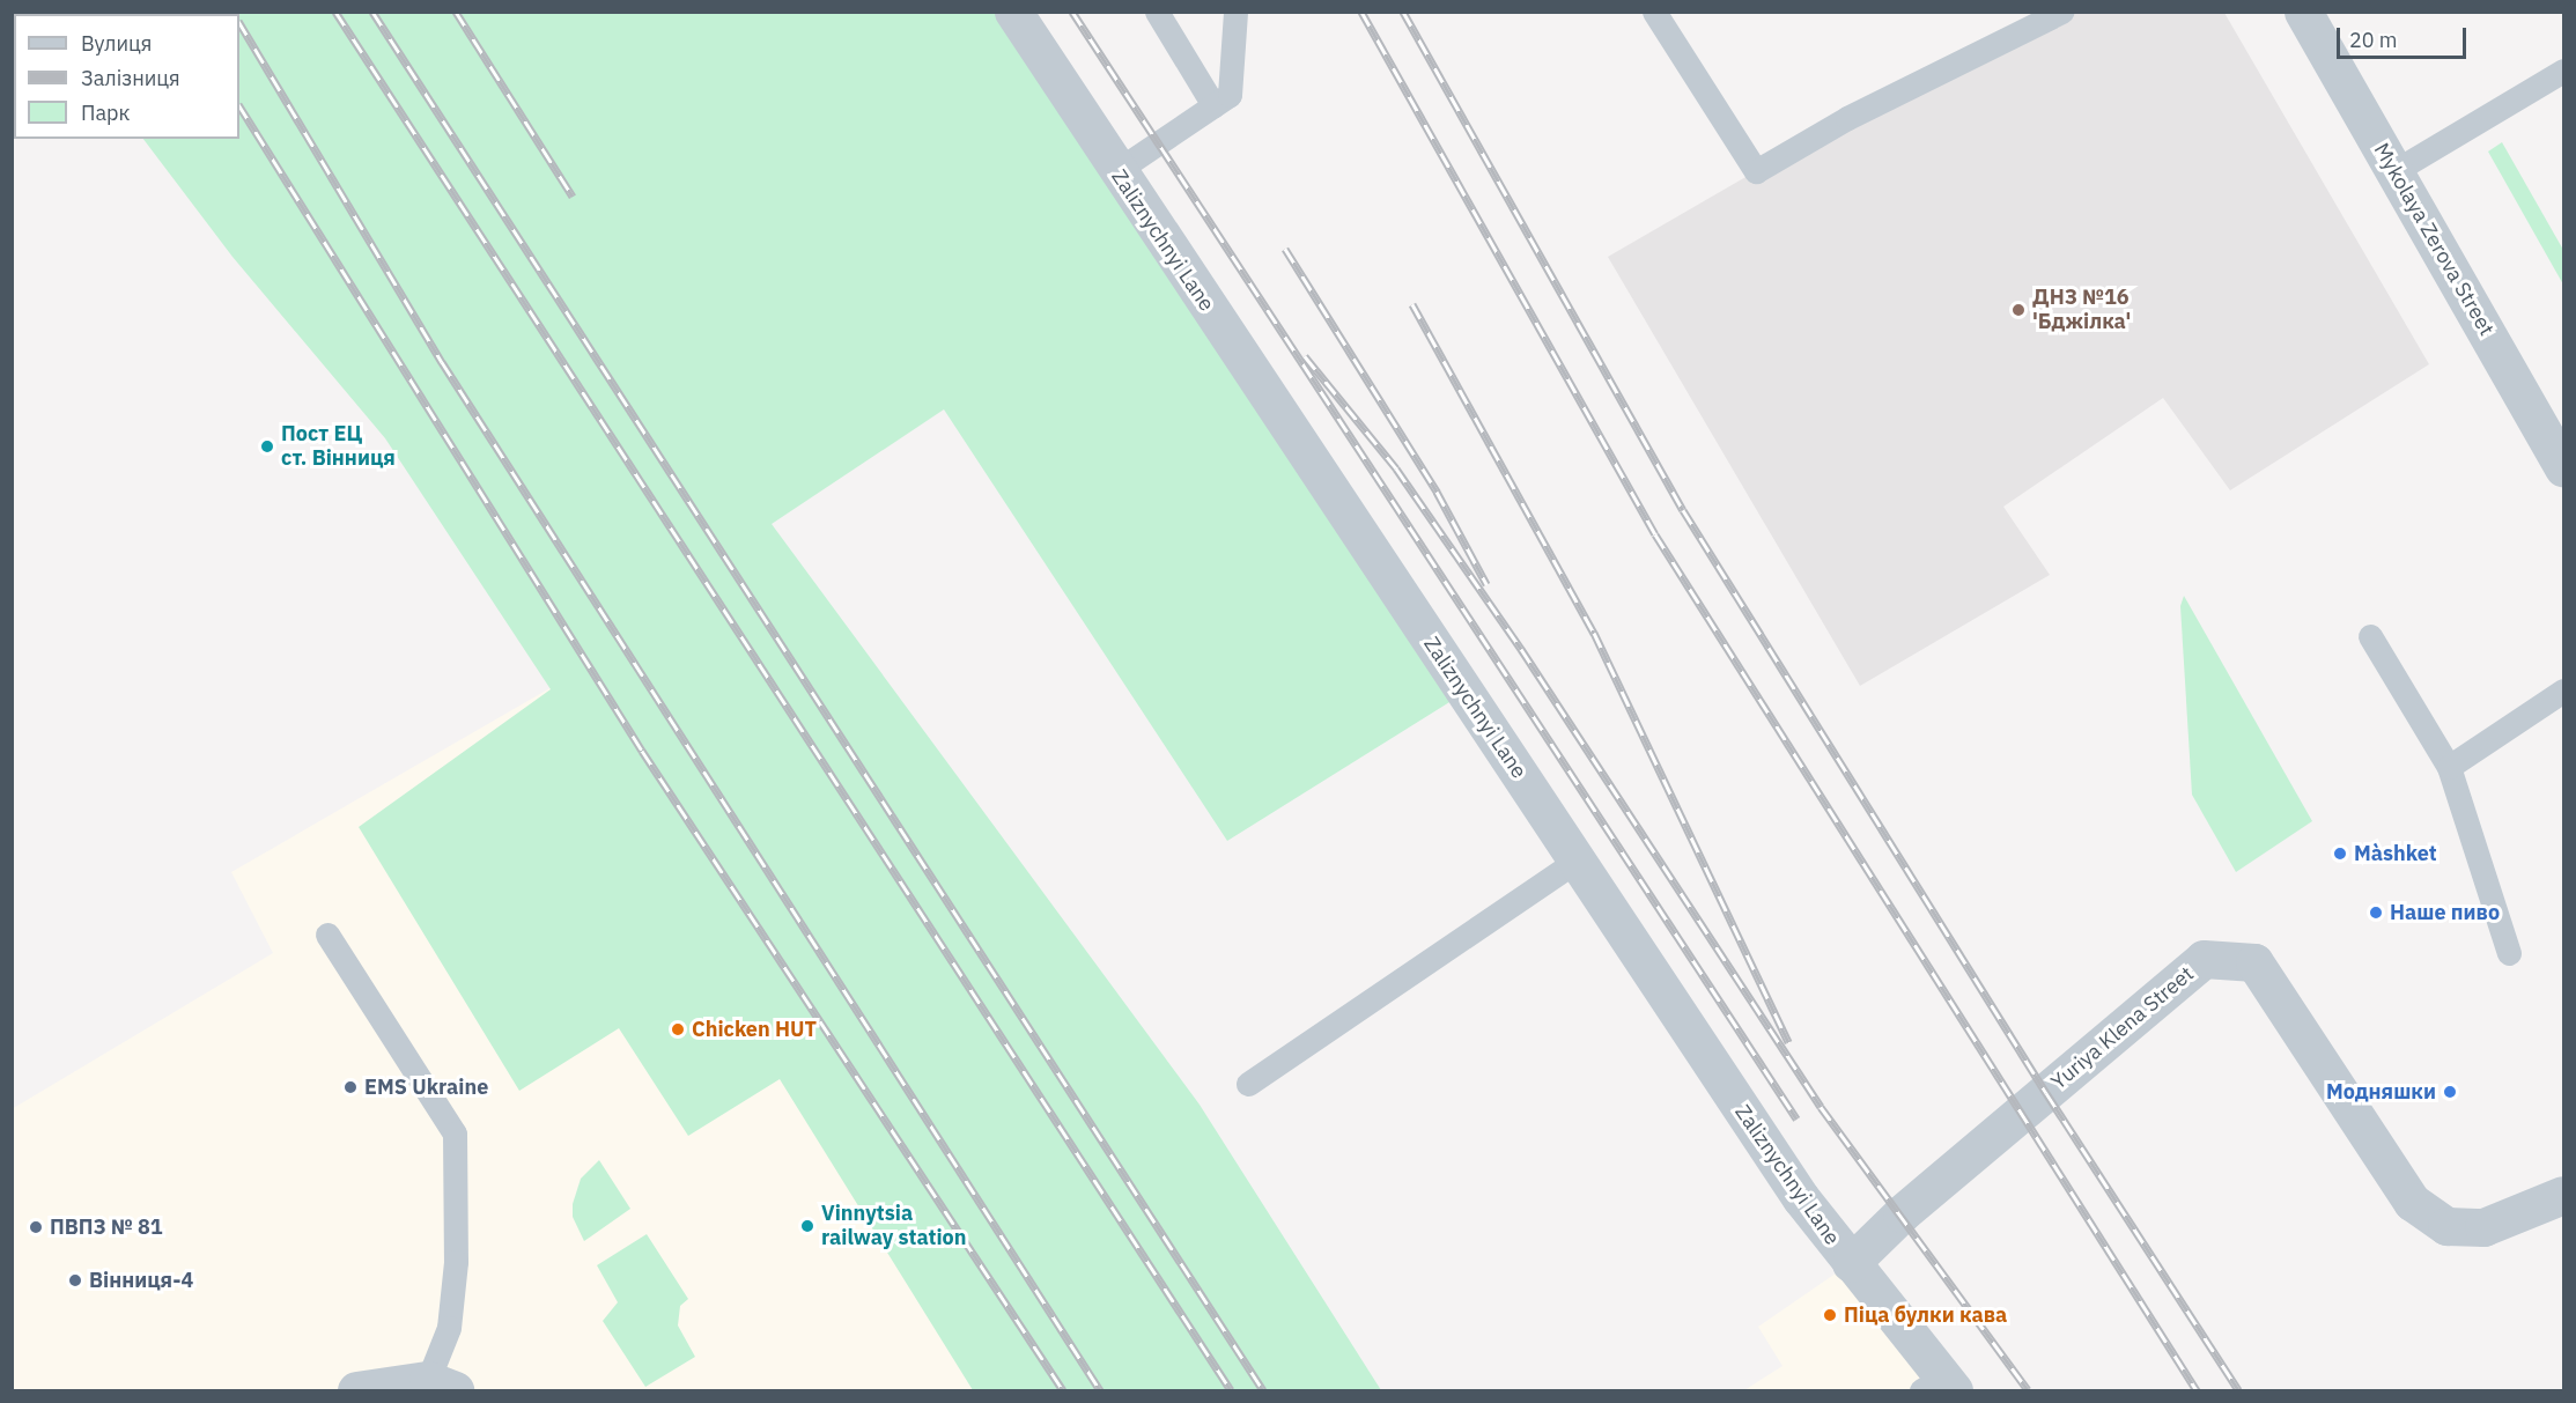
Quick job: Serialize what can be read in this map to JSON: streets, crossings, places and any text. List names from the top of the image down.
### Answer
{
  "streets": {
    "street": ["Mykolaya Zerova Street", "Zaliznychnyi Lane", "Yuriya Klena Street"]
  },
  "crossings": [
    ["Zaliznychnyi Lane", "Yuriya Klena Street"]
  ],
  "places": [
    "ДНЗ №16 'Бджілка'",
    "Пост ЕЦ ст. Вінниця",
    "Màshket",
    "Наше пиво",
    "Chicken HUT",
    "EMS Ukraine",
    "Модняшки",
    "Vinnytsia railway station",
    "ПВПЗ № 81",
    "Вінниця-4",
    "Піца булки кава"
  ],
  "legend": ["Вулиця", "Залізниця", "Парк"],
  "scale_bar": "20 m"
}
